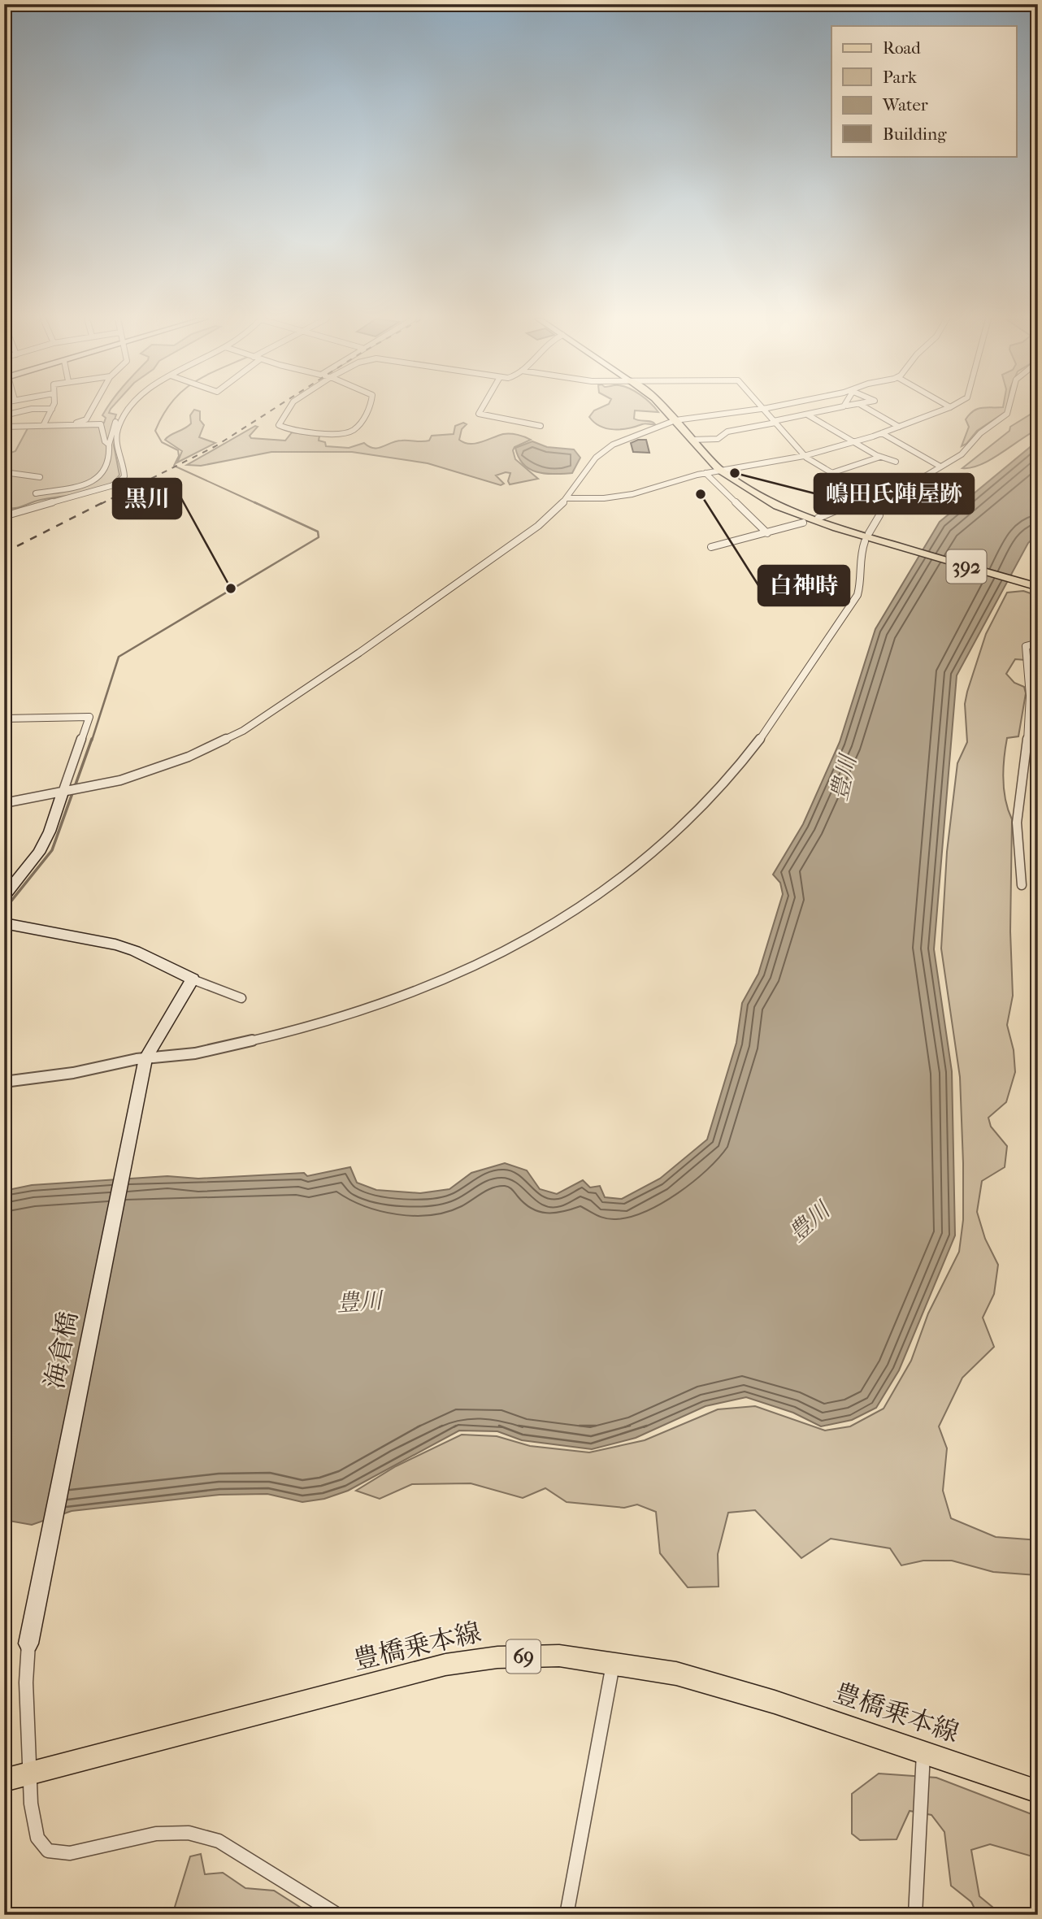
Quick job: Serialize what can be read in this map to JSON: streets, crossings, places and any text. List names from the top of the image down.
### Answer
{
  "streets": {
    "main road": ["392", "豊橋乗本線", "69"],
    "street": ["海倉橋"]
  },
  "water": ["豊川"],
  "places": ["嶋田氏陣屋跡", "白神時", "黒川"],
  "legend": [
    "Road",
    "Park",
    "Water",
    "Building"
  ]
}
